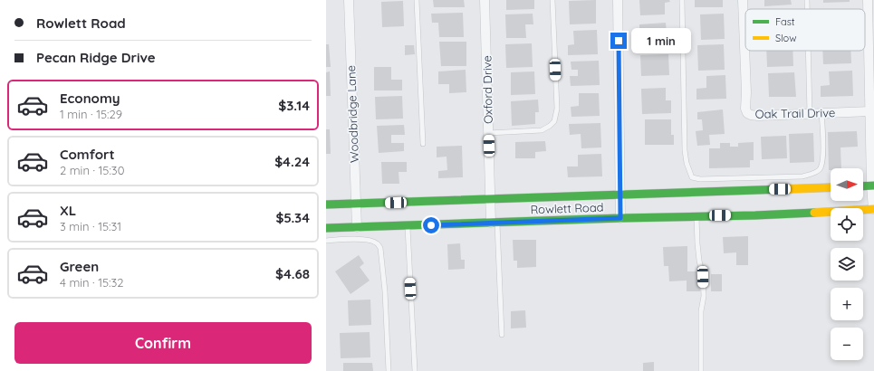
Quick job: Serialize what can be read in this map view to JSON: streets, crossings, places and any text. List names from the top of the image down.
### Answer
{
  "streets": {
    "main road": ["Rowlett Road"],
    "street": ["Oxford Drive", "Oak Trail Drive", "Woodbridge Lane"]
  },
  "crossings": [
    ["Oxford Drive", "Rowlett Road"],
    ["Woodbridge Lane", "Rowlett Road"]
  ],
  "legend": ["Fast", "Slow"],
  "north": "right",
  "page": {
    "banner": ["Rowlett Road", "Pecan Ridge Drive"],
    "bubble": "1 min",
    "list": [
      {
        "name": "Economy",
        "note": "1 min · 15:29",
        "value": "$3.14"
      },
      {
        "name": "Comfort",
        "note": "2 min · 15:30",
        "value": "$4.24"
      },
      {
        "name": "XL",
        "note": "3 min · 15:31",
        "value": "$5.34"
      },
      {
        "name": "Green",
        "note": "4 min · 15:32",
        "value": "$4.68"
      }
    ],
    "map_buttons": ["+", "−"],
    "buttons": "Confirm"
  }
}
